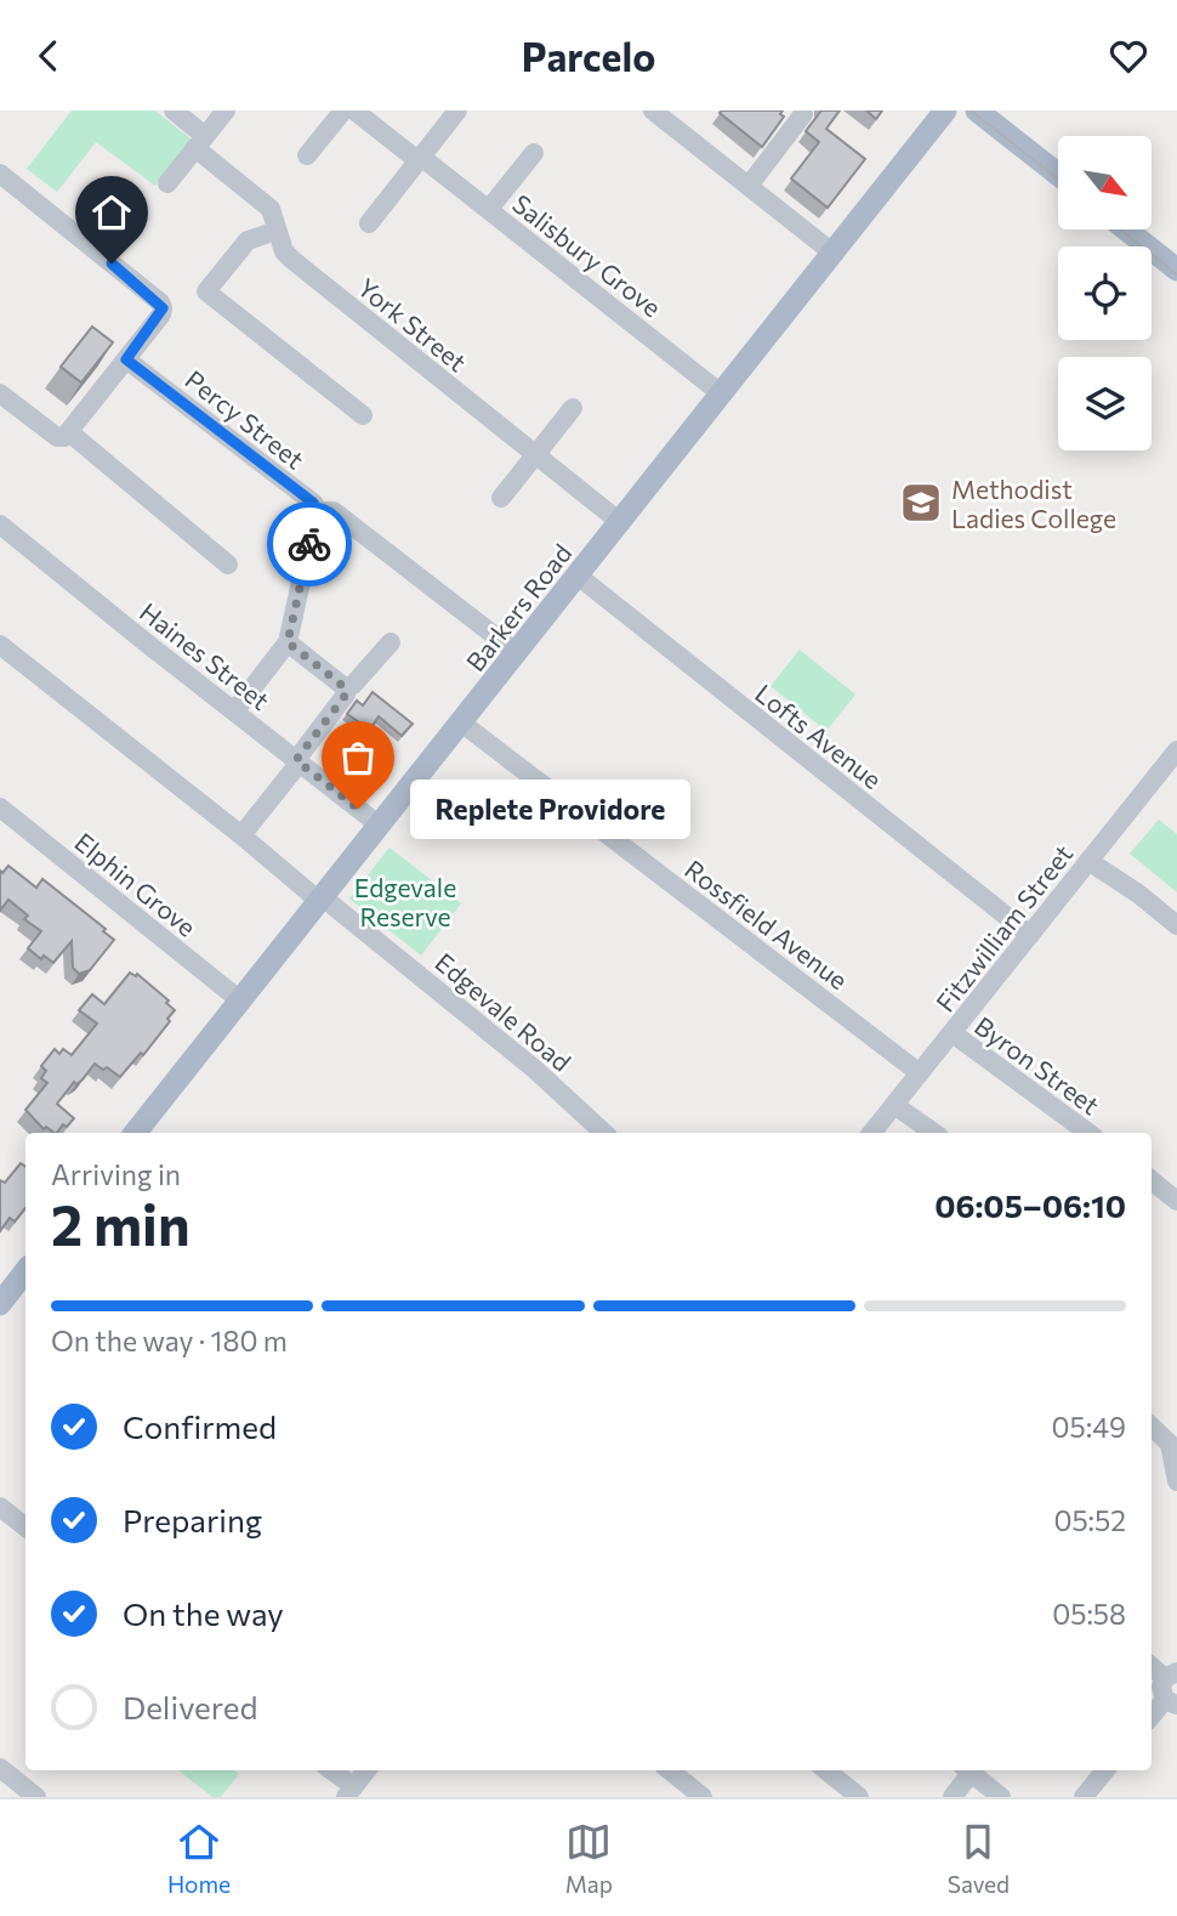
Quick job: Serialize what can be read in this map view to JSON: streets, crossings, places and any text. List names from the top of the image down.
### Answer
{
  "streets": {
    "main road": ["Barkers Road"],
    "street": [
      "Salisbury Grove",
      "York Street",
      "Percy Street",
      "Haines Street",
      "Lofts Avenue",
      "Elphin Grove",
      "Rossfield Avenue",
      "Fitzwilliam Street",
      "Edgevale Road",
      "Byron Street"
    ]
  },
  "crossings": [
    ["Salisbury Grove", "Barkers Road"],
    ["York Street", "Barkers Road"],
    ["Barkers Road", "Haines Street"],
    ["Barkers Road", "Lofts Avenue"],
    ["Barkers Road", "Elphin Grove"],
    ["Barkers Road", "Rossfield Avenue"],
    ["Barkers Road", "Edgevale Road"],
    ["Lofts Avenue", "Fitzwilliam Street"],
    ["Rossfield Avenue", "Fitzwilliam Street"],
    ["Fitzwilliam Street", "Byron Street"]
  ],
  "parks": ["Edgevale Reserve"],
  "places": {
    "school or university": ["Methodist Ladies College"],
    "other": ["Replete Providore"]
  },
  "north": "bottom right",
  "page": {
    "header": "Parcelo",
    "bubble": "Replete Providore",
    "heading": ["2 min", "Arriving in", "06:05–06:10"],
    "bar": "On the way · 180 m",
    "list": [
      ["Confirmed", "05:49"],
      ["Preparing", "05:52"],
      ["On the way", "05:58"],
      "Delivered"
    ],
    "tabs": ["Home", "Map", "Saved"]
  }
}
